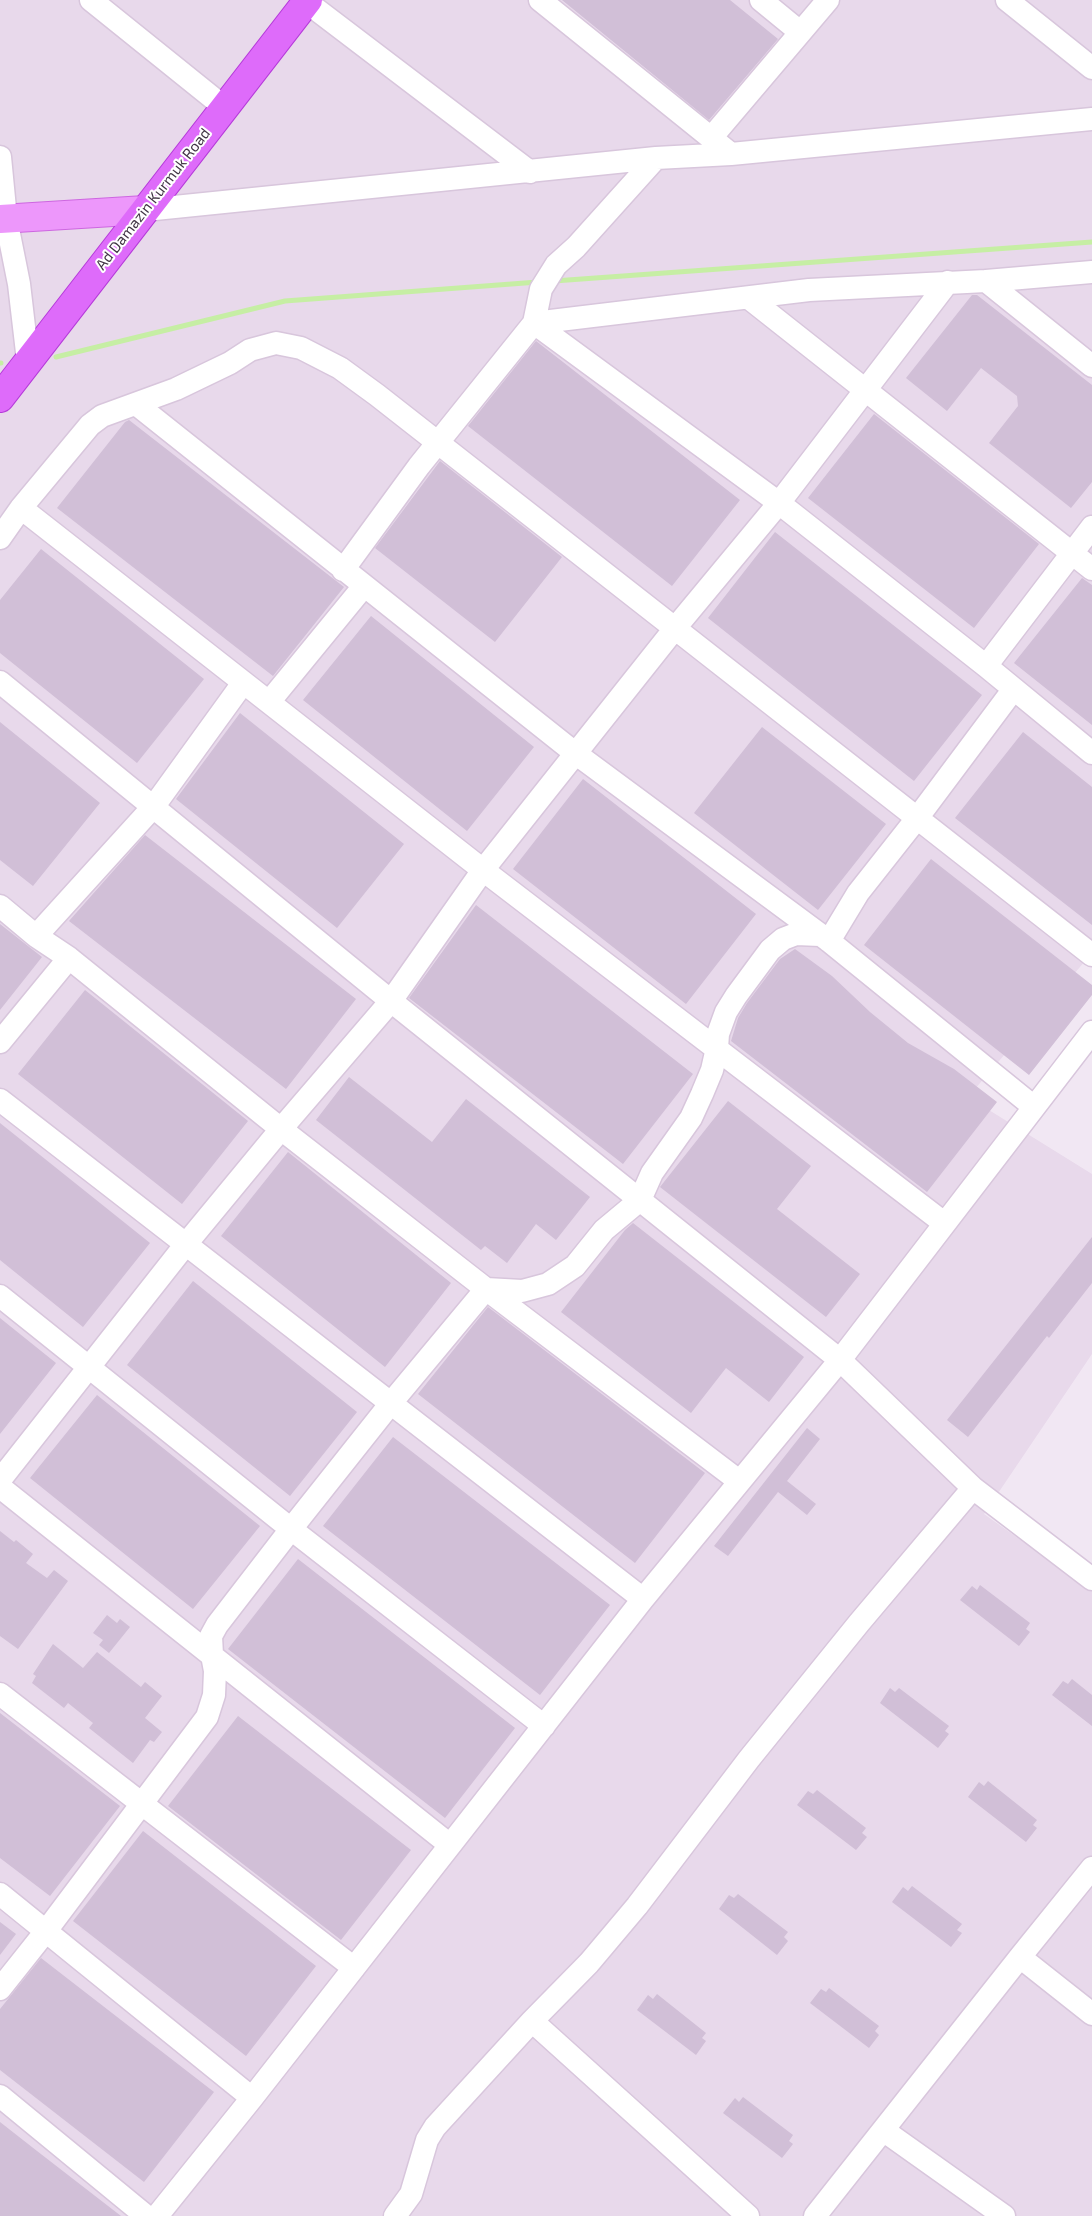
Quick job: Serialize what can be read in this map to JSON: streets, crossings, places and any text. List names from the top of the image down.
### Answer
{
  "streets": {
    "highway": ["Ad Damazin Kurmuk Road"]
  }
}
